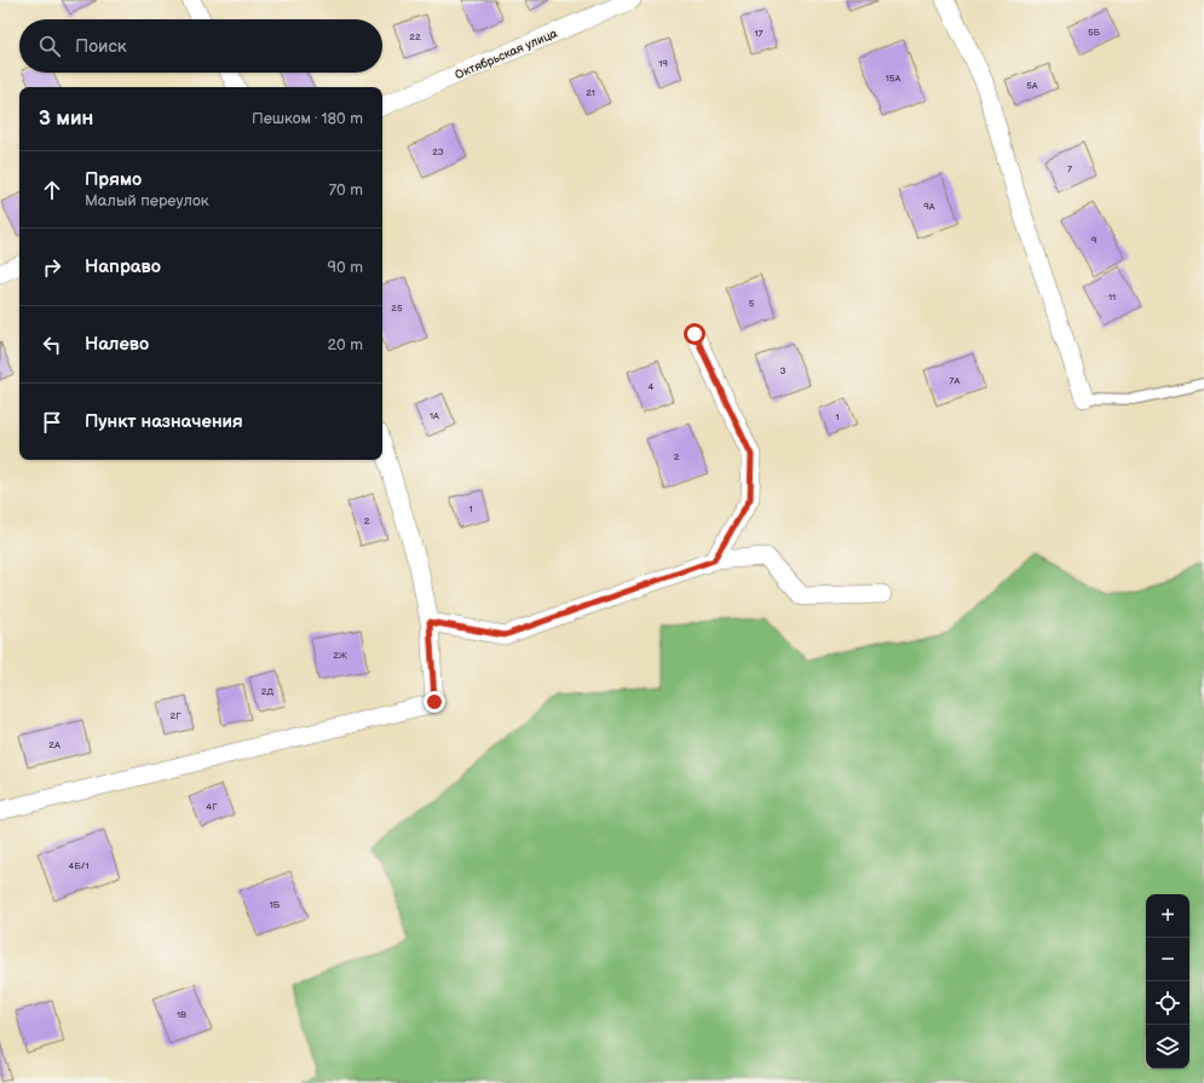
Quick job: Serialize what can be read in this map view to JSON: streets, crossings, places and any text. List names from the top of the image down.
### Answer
{
  "streets": {
    "street": ["Октябрьская улица"]
  },
  "house_numbers": [
    "5Б",
    "17",
    "22",
    "19",
    "15А",
    "5А",
    "21",
    "23",
    "7",
    "9А",
    "9",
    "11",
    "5",
    "25",
    "3",
    "7А",
    "4",
    "1А",
    "1",
    "2",
    "1",
    "2",
    "2Ж",
    "2Д",
    "2Г",
    "2А",
    "4Г",
    "4Б/1",
    "1Б",
    "1В"
  ],
  "page": {
    "search": "Поиск",
    "heading": ["3 мин", "Пешком · 180 m"],
    "list": [
      ["Прямо", "Малый переулок", "70 m"],
      ["Направо", "90 m"],
      ["Налево", "20 m"],
      "Пункт назначения"
    ],
    "map_buttons": ["+", "−"]
  }
}
